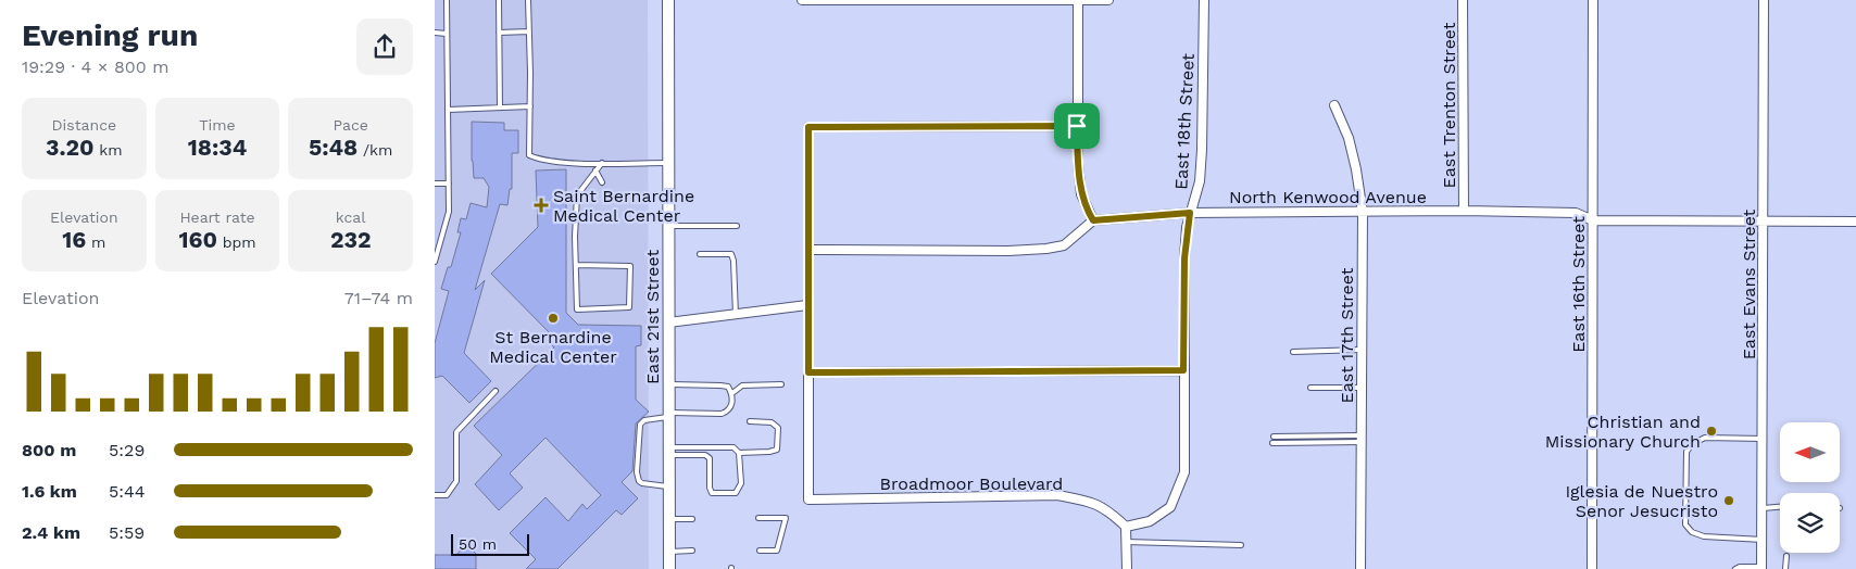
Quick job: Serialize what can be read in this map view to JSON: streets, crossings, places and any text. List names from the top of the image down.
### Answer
{
  "streets": {
    "street": [
      "East Trenton Street",
      "East 18th Street",
      "North Kenwood Avenue",
      "East 16th Street",
      "East Evans Street",
      "East 21st Street",
      "East 17th Street",
      "Broadmoor Boulevard"
    ]
  },
  "crossings": [
    ["East Trenton Street", "North Kenwood Avenue"],
    ["East 18th Street", "North Kenwood Avenue"],
    ["East 18th Street", "Broadmoor Boulevard"],
    ["North Kenwood Avenue", "East 16th Street"],
    ["North Kenwood Avenue", "East Evans Street"],
    ["North Kenwood Avenue", "East 17th Street"]
  ],
  "places": {
    "health": ["Saint Bernardine Medical Center"],
    "other": ["St Bernardine Medical Center", "Christian and Missionary Church", "Iglesia de Nuestro Senor Jesucristo"]
  },
  "scale_bar": "50 m",
  "north": "left",
  "page": {
    "heading": ["Evening run", "19:29 · 4 × 800 m"],
    "stats": [
      ["Distance", "3.20 km"],
      ["Time", "18:34"],
      ["Pace", "5:48 /km"],
      ["Elevation", "16 m"],
      ["Heart rate", "160 bpm"],
      ["kcal", "232"]
    ],
    "chart": ["Elevation", "71–74 m"],
    "list": [
      {
        "name": "800 m",
        "note": "5:29"
      },
      {
        "name": "1.6 km",
        "note": "5:44"
      },
      {
        "name": "2.4 km",
        "note": "5:59"
      }
    ],
    "scale": "50 m"
  }
}
